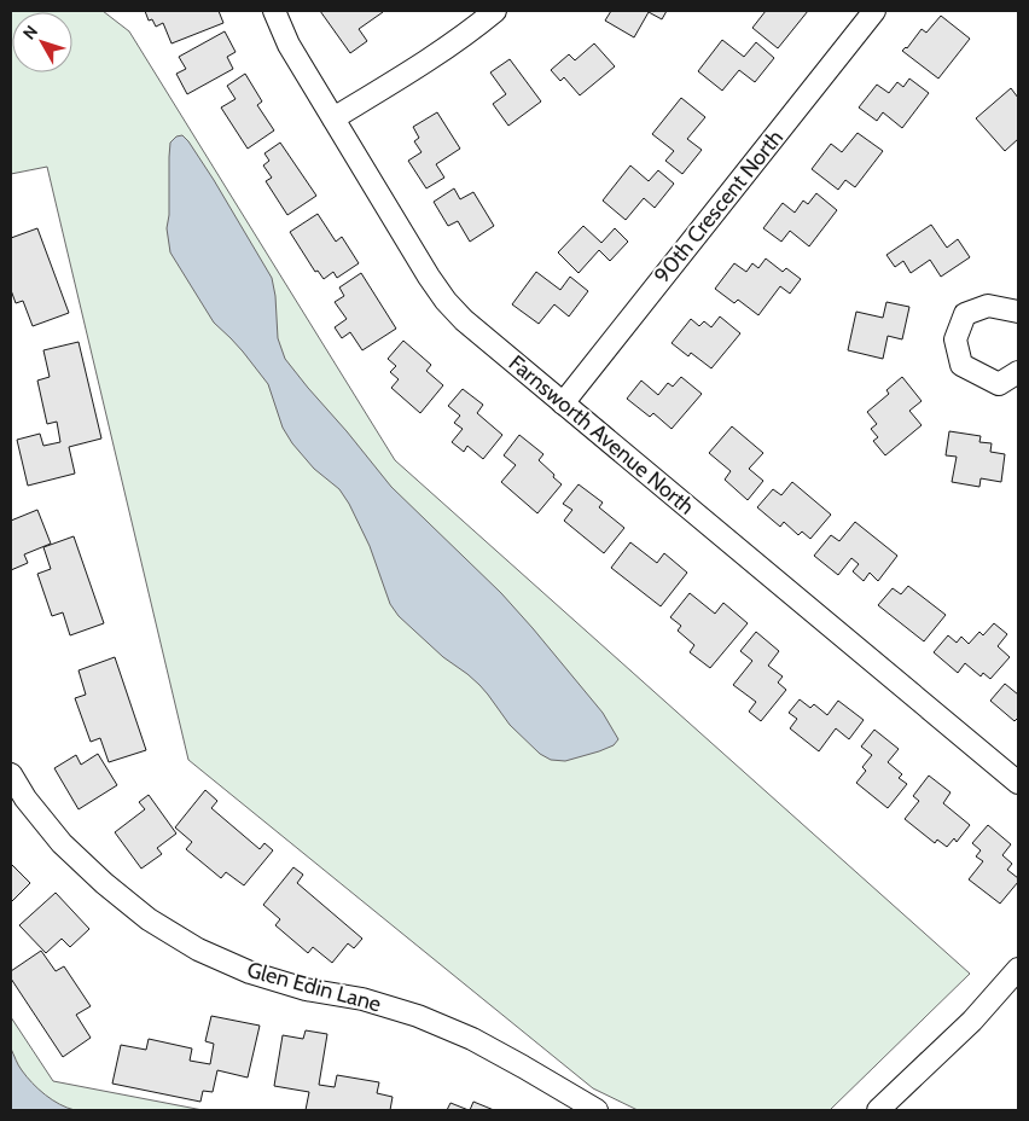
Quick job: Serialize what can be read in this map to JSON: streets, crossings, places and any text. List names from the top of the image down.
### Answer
{
  "streets": {
    "street": ["90th Crescent North", "Farnsworth Avenue North", "Glen Edin Lane"]
  },
  "crossings": [
    ["90th Crescent North", "Farnsworth Avenue North"]
  ],
  "north": "top left"
}
